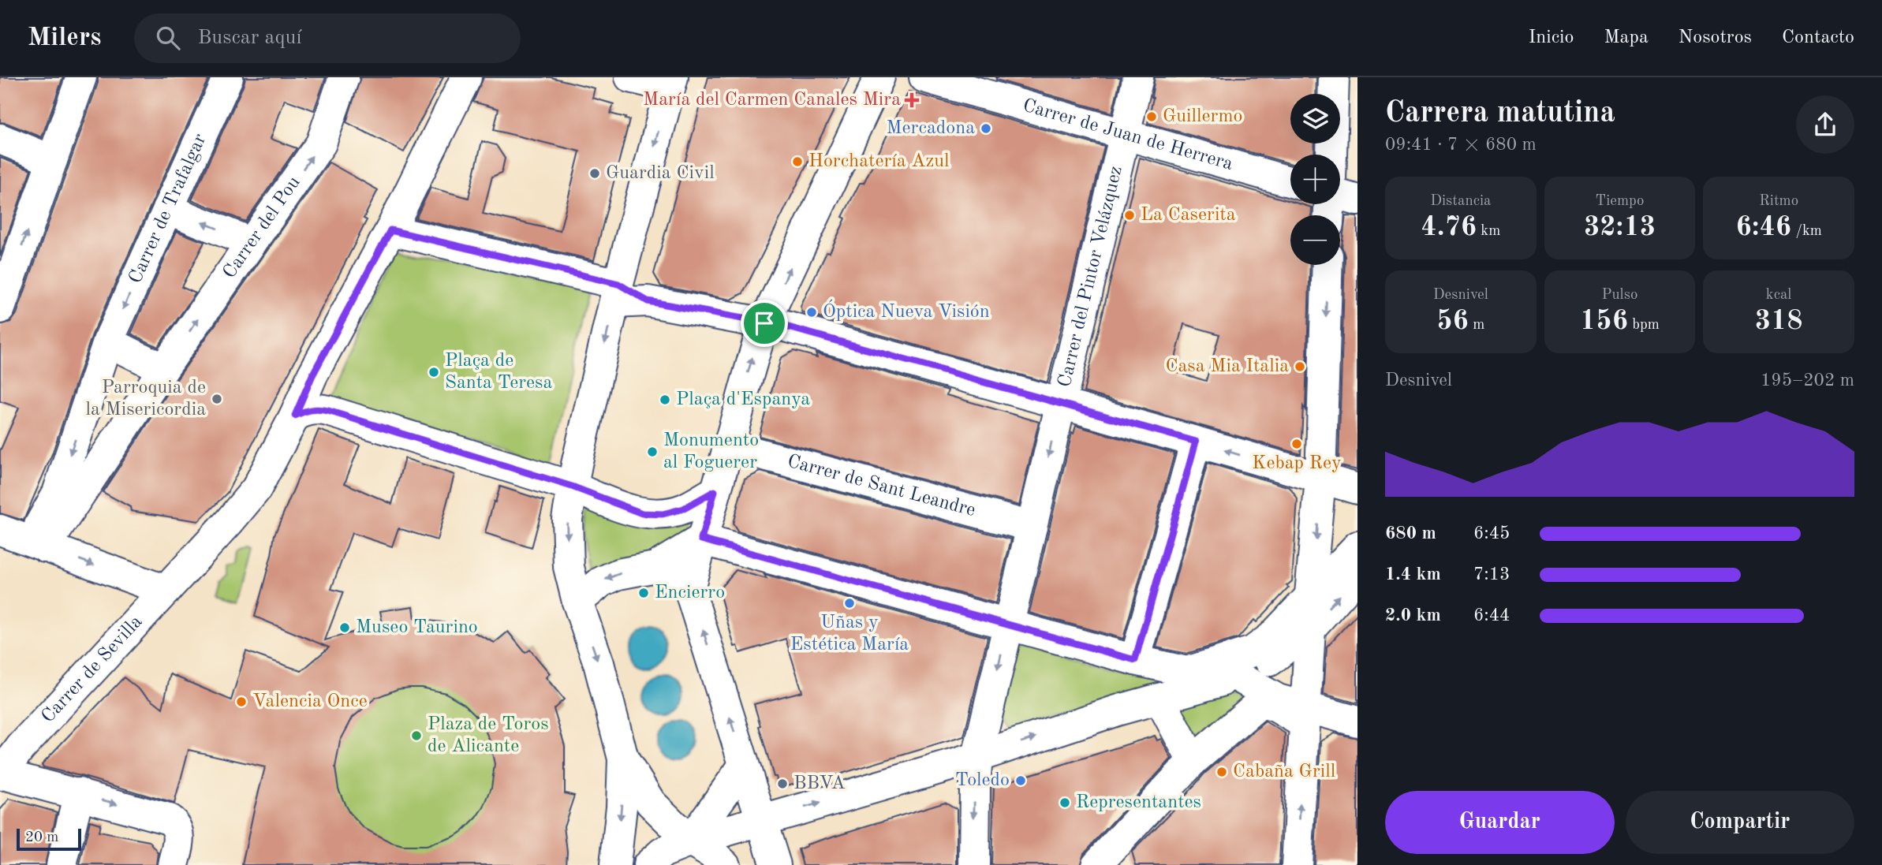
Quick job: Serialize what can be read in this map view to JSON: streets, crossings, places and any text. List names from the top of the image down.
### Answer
{
  "streets": {
    "street": [
      "Carrer de Juan de Herrera",
      "Carrer de Trafalgar",
      "Carrer del Pou",
      "Carrer del Pintor Velázquez",
      "Carrer de Sant Leandre",
      "Carrer de Sevilla"
    ]
  },
  "crossings": [
    ["Carrer de Juan de Herrera", "Carrer del Pintor Velázquez"],
    ["Carrer de Trafalgar", "Carrer del Pou"],
    ["Carrer del Pintor Velázquez", "Carrer de Sant Leandre"]
  ],
  "places": {
    "health": ["María del Carmen Canales Mira"],
    "other": [
      "Guillermo",
      "Mercadona",
      "Horchatería Azul",
      "Guardia Civil",
      "La Caserita",
      "Óptica Nueva Visión",
      "Casa Mia Italia",
      "Plaça de Santa Teresa",
      "Parroquia de la Misericordia",
      "Plaça d'Espanya",
      "Kebap Rey",
      "Monumento al Foguerer",
      "Encierro",
      "Uñas y Estética María",
      "Museo Taurino",
      "Valencia Once",
      "Plaza de Toros de Alicante",
      "Cabaña Grill",
      "Toledo",
      "BBVA",
      "Representantes"
    ]
  },
  "scale_bar": "20 m",
  "page": {
    "header": "Milers",
    "search": "Buscar aquí",
    "nav": [
      "Inicio",
      "Mapa",
      "Nosotros",
      "Contacto"
    ],
    "heading": ["Carrera matutina", "09:41 · 7 × 680 m"],
    "map_buttons": ["+", "−"],
    "stats": [
      ["Distancia", "4.76 km"],
      ["Tiempo", "32:13"],
      ["Ritmo", "6:46 /km"],
      ["Desnivel", "56 m"],
      ["Pulso", "156 bpm"],
      ["kcal", "318"]
    ],
    "chart": ["Desnivel", "195–202 m"],
    "list": [
      {
        "name": "680 m",
        "note": "6:45"
      },
      {
        "name": "1.4 km",
        "note": "7:13"
      },
      {
        "name": "2.0 km",
        "note": "6:44"
      }
    ],
    "buttons": ["Guardar", "Compartir"],
    "scale": "20 m"
  }
}
